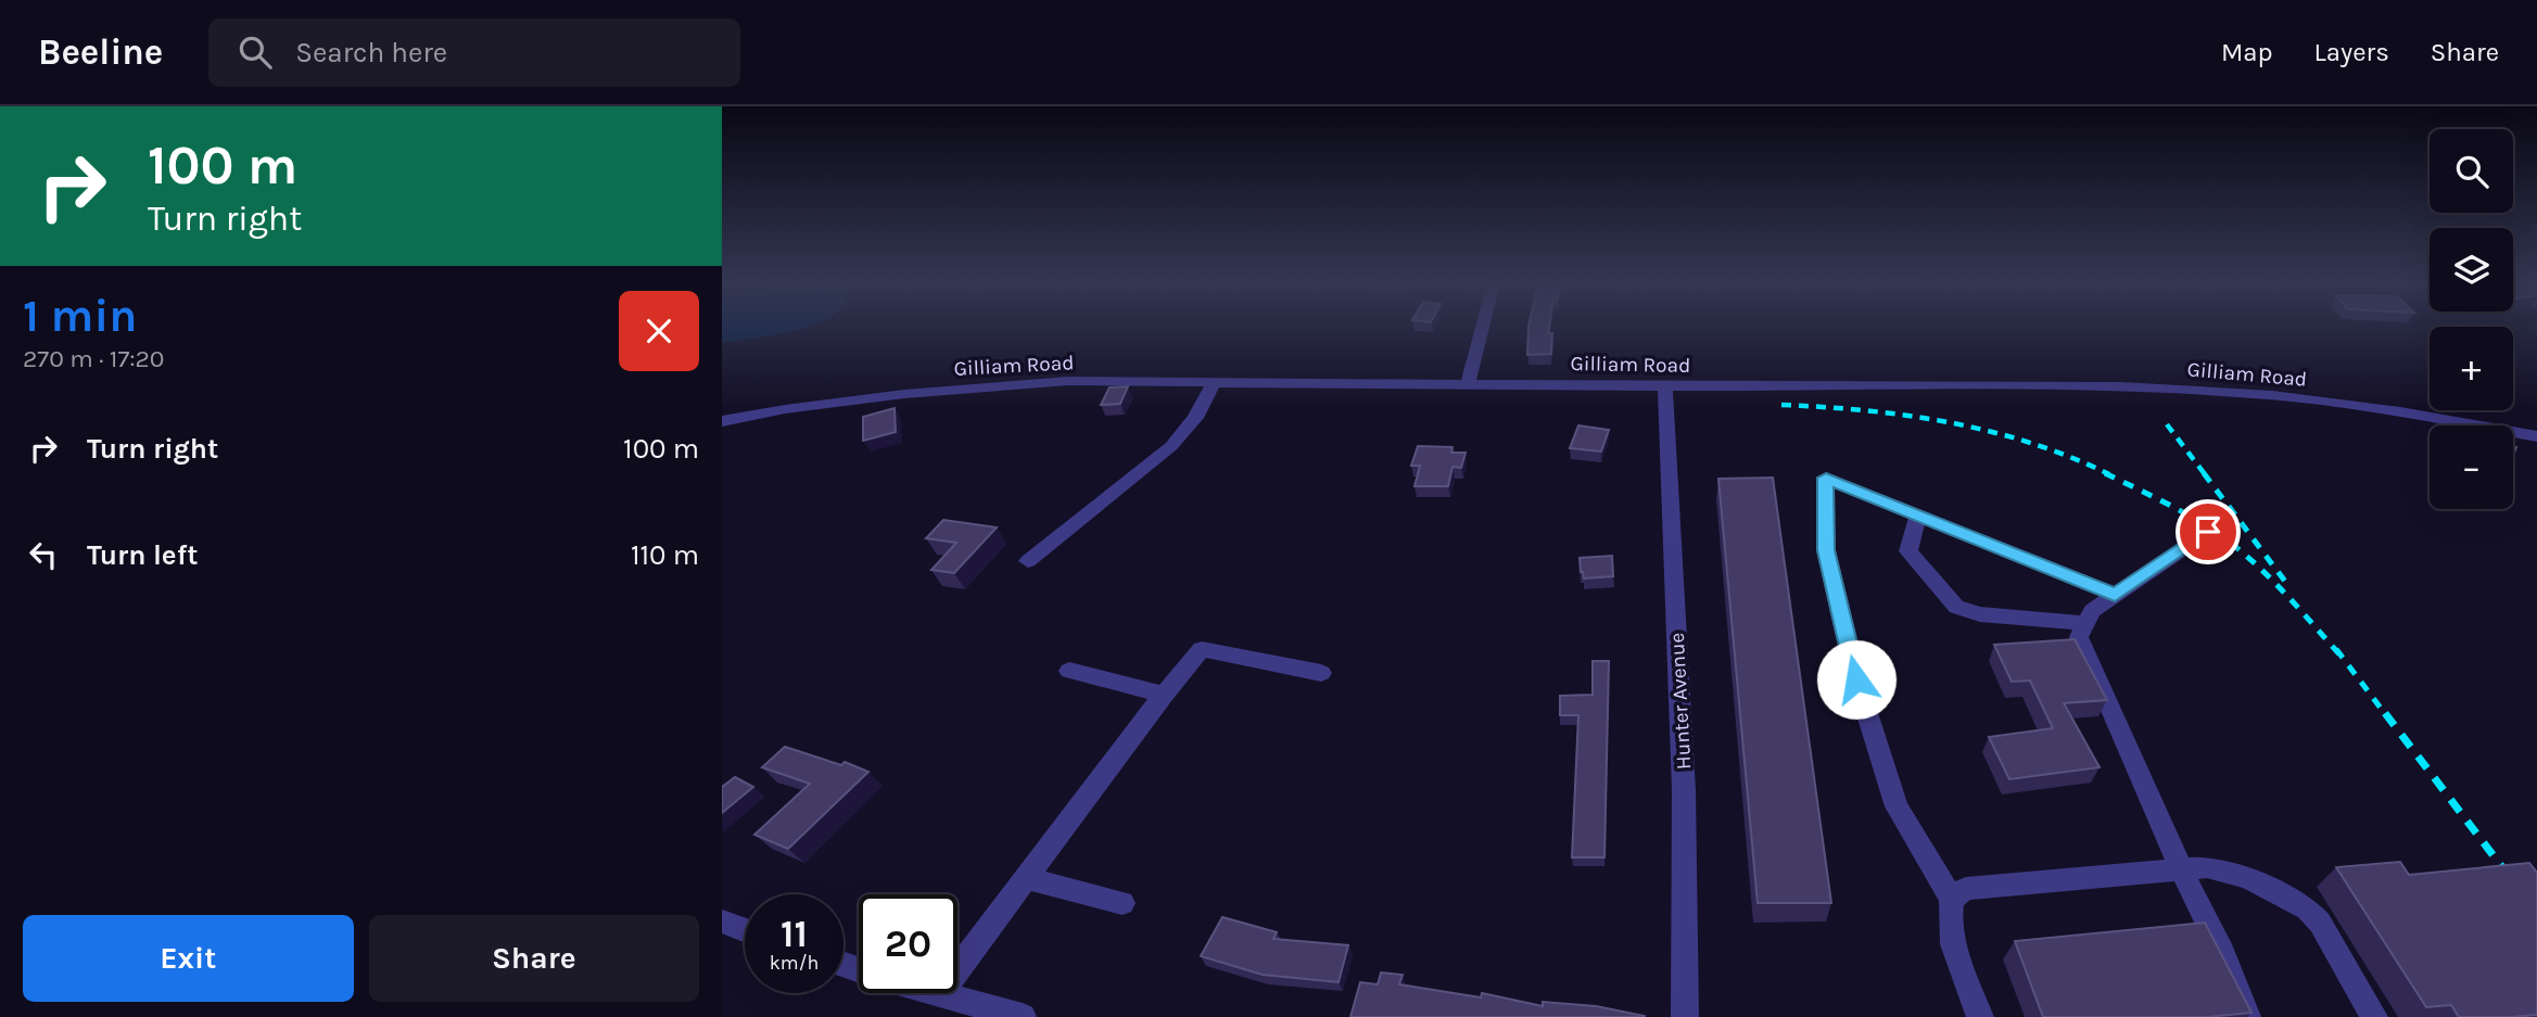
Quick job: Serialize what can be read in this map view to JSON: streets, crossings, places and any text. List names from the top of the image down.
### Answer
{
  "streets": {
    "street": ["Gilliam Road", "Hunter Avenue"]
  },
  "crossings": [
    ["Gilliam Road", "Hunter Avenue"]
  ],
  "page": {
    "header": "Beeline",
    "search": "Search here",
    "nav": ["Map", "Layers", "Share"],
    "turn": ["100 m", "Turn right"],
    "map_buttons": ["+", "−"],
    "heading": ["1 min", "270 m · 17:20"],
    "list": [
      {
        "name": "Turn right",
        "value": "100 m"
      },
      {
        "name": "Turn left",
        "value": "110 m"
      }
    ],
    "speed": "11 km/h",
    "limit": "20",
    "buttons": ["Exit", "Share"]
  }
}
